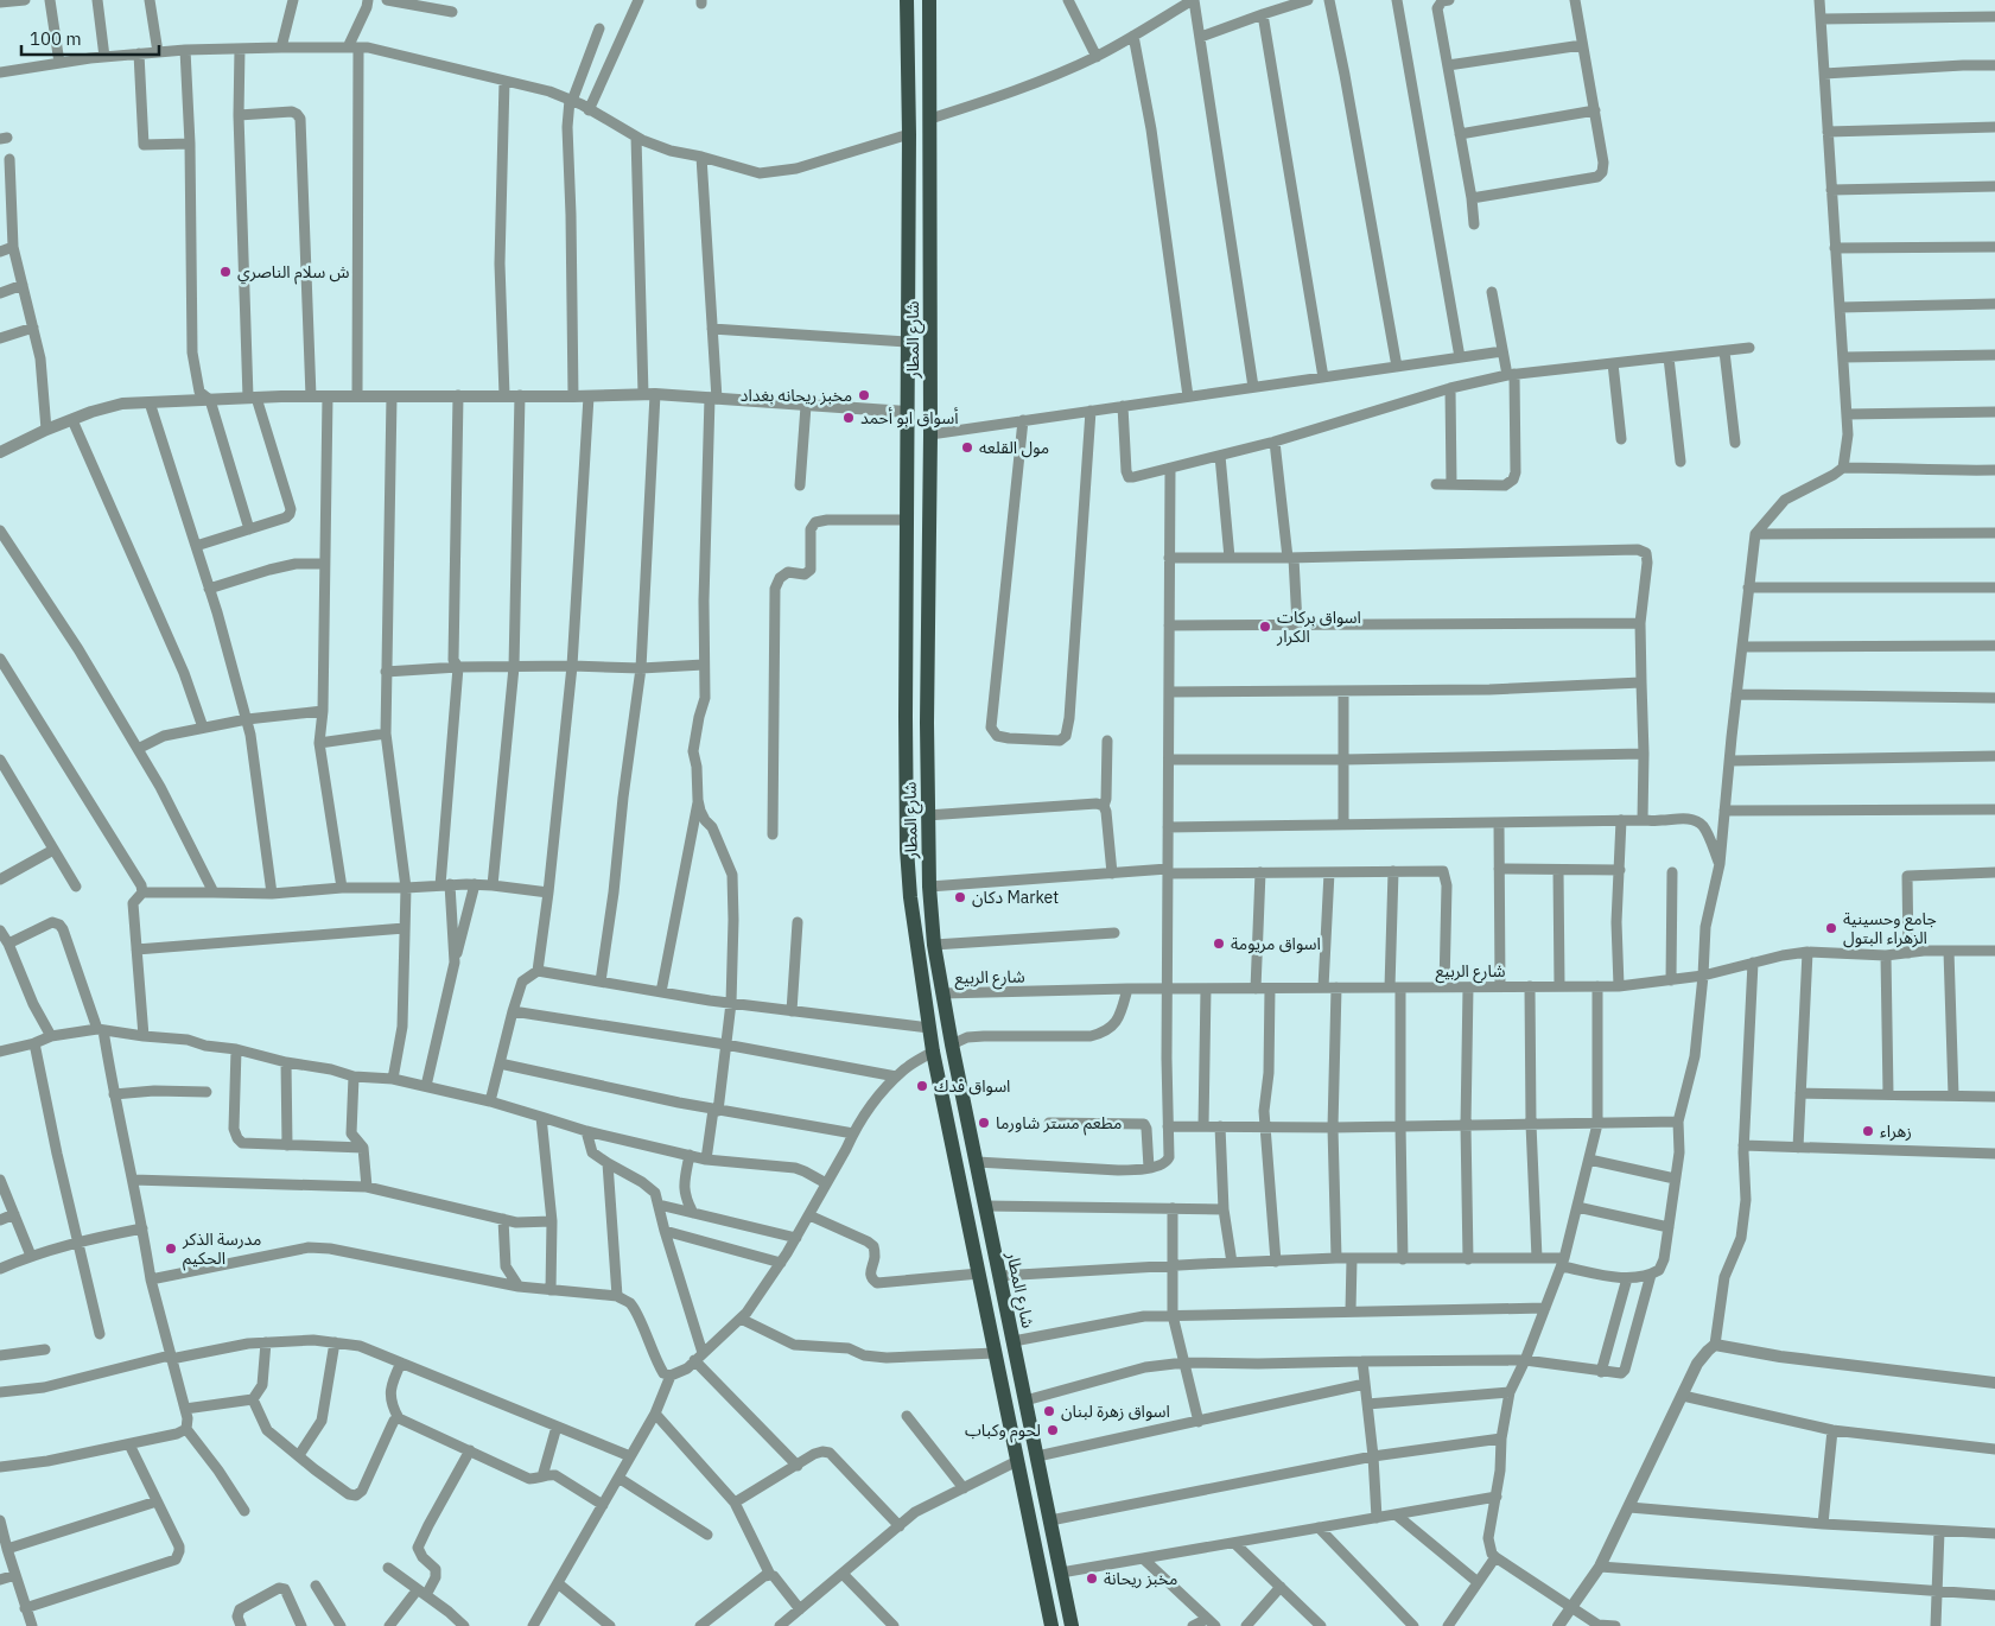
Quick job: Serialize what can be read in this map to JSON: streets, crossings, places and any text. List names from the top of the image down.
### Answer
{
  "streets": {
    "main road": ["شارع المطار"],
    "street": ["شارع الربيع"]
  },
  "crossings": [
    ["شارع المطار", "شارع الربيع"]
  ],
  "places": [
    "ش سلام الناصري",
    "مخبز ريحانه بغداد",
    "أسواق ابو أحمد",
    "مول القلعه",
    "اسواق بركات الكرار",
    "دكان Market",
    "جامع وحسينية الزهراء البتول",
    "اسواق مريومة",
    "اسواق فدك",
    "مطعم مستر شاورما",
    "زهراء",
    "مدرسة الذكر الحكيم",
    "اسواق زهرة لبنان",
    "لحوم وكباب",
    "مخبز ريحانة"
  ],
  "scale_bar": "100 m"
}
